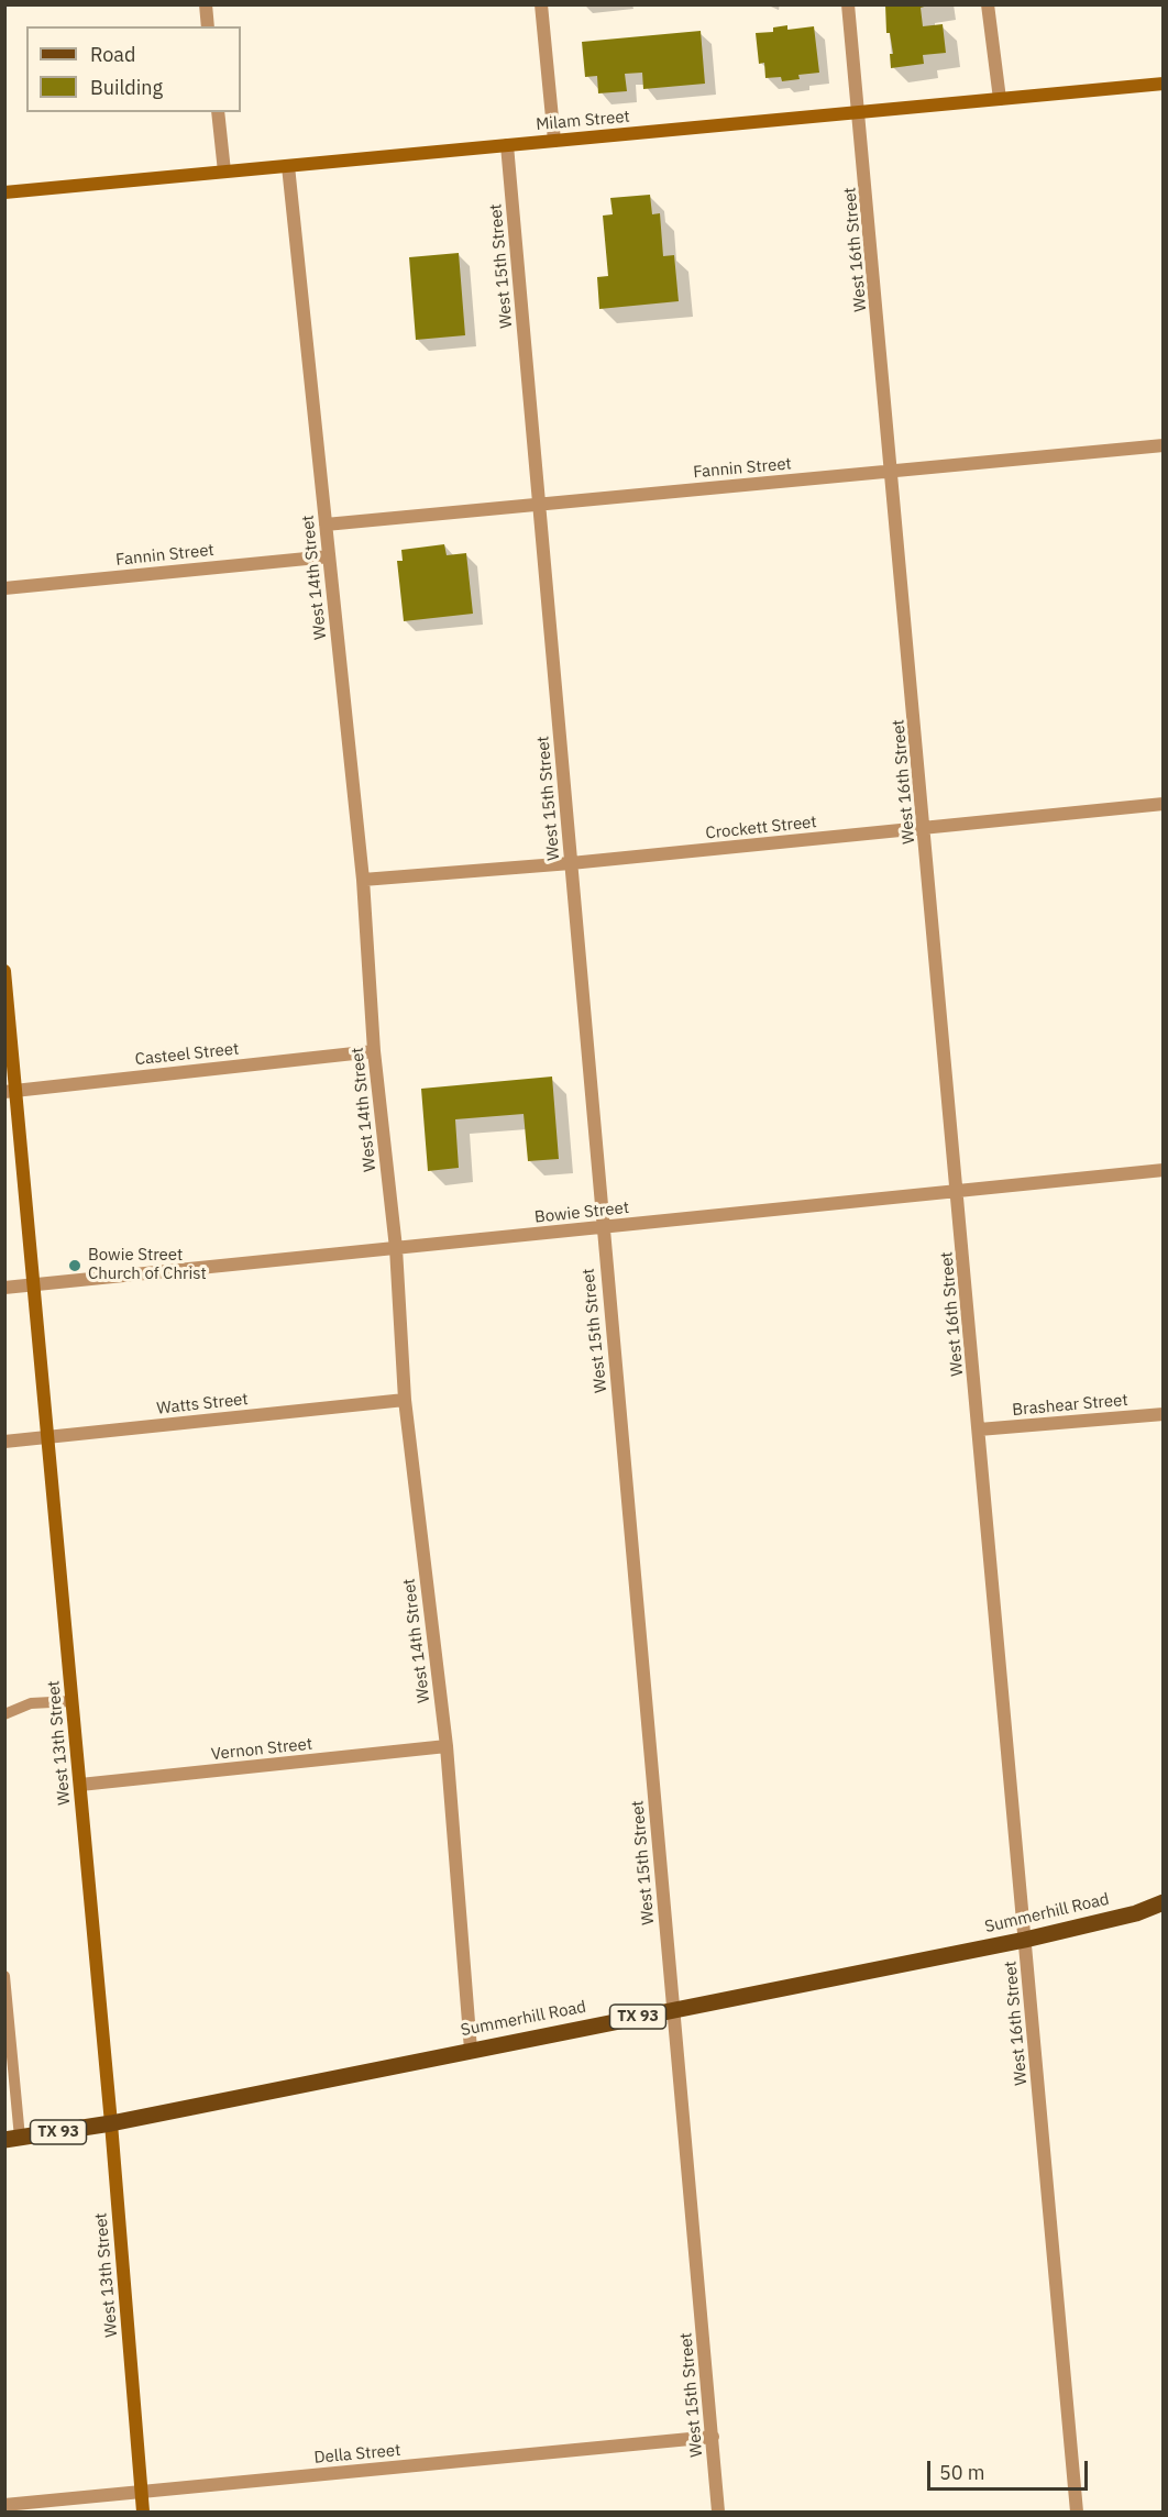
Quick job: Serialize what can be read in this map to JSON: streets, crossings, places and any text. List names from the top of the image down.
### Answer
{
  "streets": {
    "main road": ["Summerhill Road", "TX 93"],
    "street": [
      "Milam Street",
      "West 16th Street",
      "West 15th Street",
      "Fannin Street",
      "West 14th Street",
      "Crockett Street",
      "Casteel Street",
      "Bowie Street",
      "Watts Street",
      "Brashear Street",
      "West 13th Street",
      "Vernon Street",
      "Della Street"
    ]
  },
  "crossings": [
    ["Milam Street", "West 16th Street"],
    ["Milam Street", "West 15th Street"],
    ["Milam Street", "West 14th Street"],
    ["West 16th Street", "Fannin Street"],
    ["West 16th Street", "Crockett Street"],
    ["West 16th Street", "Bowie Street"],
    ["West 16th Street", "Brashear Street"],
    ["West 16th Street", "Summerhill Road"],
    ["West 15th Street", "Fannin Street"],
    ["West 15th Street", "Crockett Street"],
    ["West 15th Street", "Bowie Street"],
    ["West 15th Street", "Summerhill Road"],
    ["West 15th Street", "Della Street"],
    ["Fannin Street", "West 14th Street"],
    ["West 14th Street", "Crockett Street"],
    ["West 14th Street", "Casteel Street"],
    ["West 14th Street", "Bowie Street"],
    ["West 14th Street", "Watts Street"],
    ["West 14th Street", "Vernon Street"],
    ["West 14th Street", "Summerhill Road"],
    ["Casteel Street", "West 13th Street"],
    ["Bowie Street", "West 13th Street"],
    ["Watts Street", "West 13th Street"],
    ["West 13th Street", "Vernon Street"],
    ["West 13th Street", "Summerhill Road"],
    ["West 13th Street", "Della Street"]
  ],
  "places": ["Bowie Street Church of Christ"],
  "legend": ["Road", "Building"],
  "scale_bar": "50 m"
}
